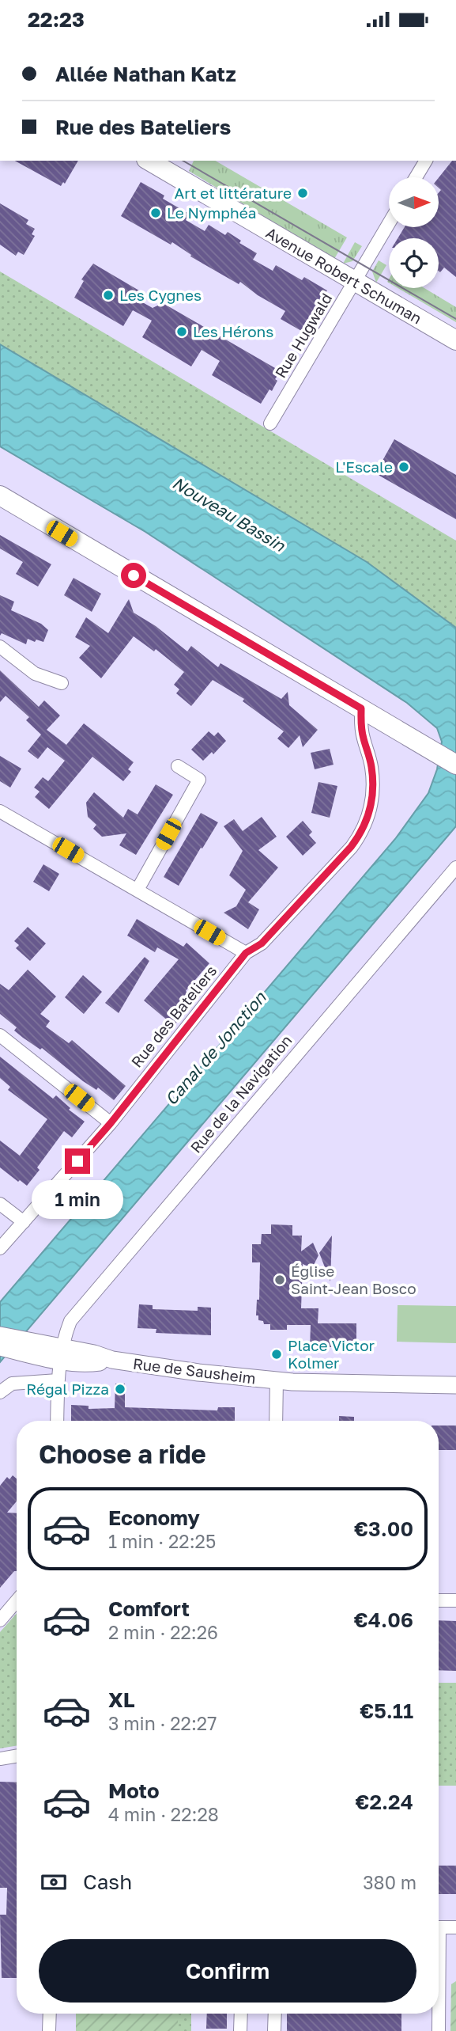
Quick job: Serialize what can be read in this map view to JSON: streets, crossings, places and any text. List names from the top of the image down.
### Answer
{
  "streets": {
    "main road": ["Avenue Robert Schuman", "Rue de Sausheim"],
    "street": ["Rue Hugwald", "Rue des Bateliers", "Rue de la Navigation"]
  },
  "crossings": [
    ["Avenue Robert Schuman", "Rue Hugwald"],
    ["Rue de la Navigation", "Rue de Sausheim"]
  ],
  "water": ["Nouveau Bassin", "Canal de Jonction"],
  "places": [
    "Art et littérature",
    "Le Nymphéa",
    "Les Cygnes",
    "Les Hérons",
    "L'Escale",
    "Église Saint-Jean Bosco",
    "Place Victor Kolmer",
    "Régal Pizza"
  ],
  "north": "right",
  "page": {
    "status": "22:23",
    "banner": ["Allée Nathan Katz", "Rue des Bateliers"],
    "bubble": "1 min",
    "heading": "Choose a ride",
    "list": [
      {
        "name": "Economy",
        "note": "1 min · 22:25",
        "value": "€3.00"
      },
      {
        "name": "Comfort",
        "note": "2 min · 22:26",
        "value": "€4.06"
      },
      {
        "name": "XL",
        "note": "3 min · 22:27",
        "value": "€5.11"
      },
      {
        "name": "Moto",
        "note": "4 min · 22:28",
        "value": "€2.24"
      }
    ],
    "pay": ["Cash", "380 m"],
    "buttons": "Confirm"
  }
}
